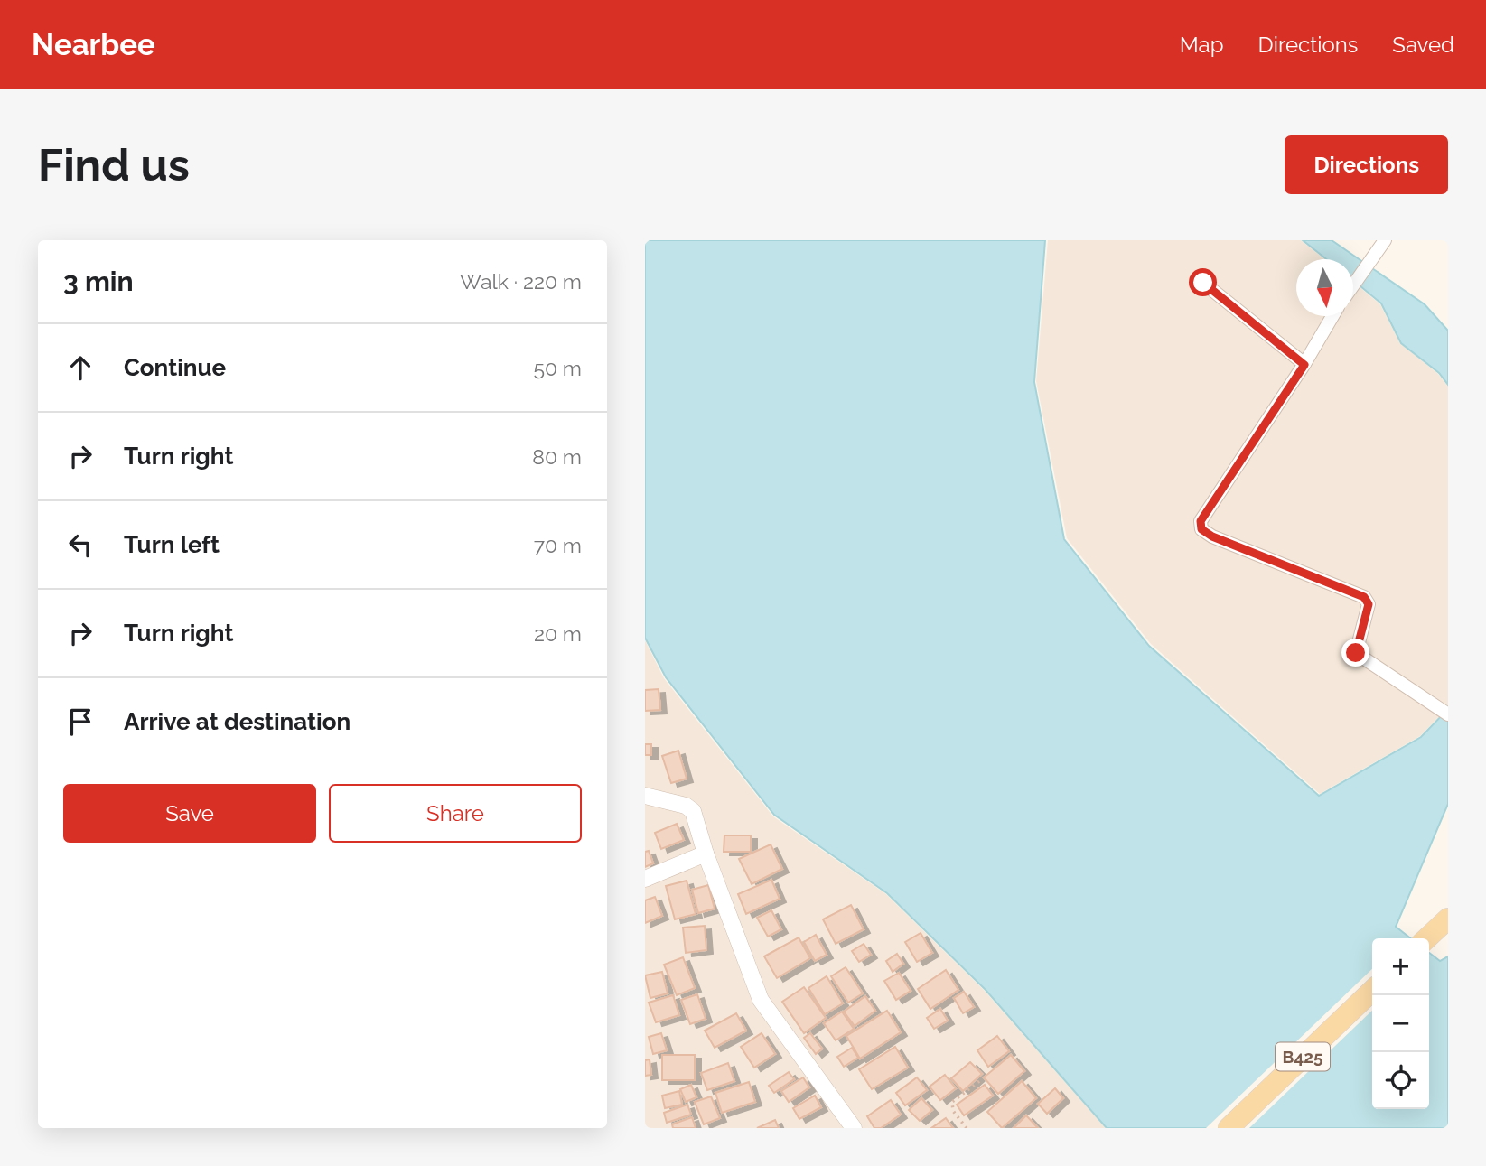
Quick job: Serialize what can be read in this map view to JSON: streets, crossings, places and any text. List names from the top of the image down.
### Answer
{
  "streets": {
    "main road": ["B425"]
  },
  "north": "bottom",
  "page": {
    "header": "Nearbee",
    "nav": ["Map", "Directions", "Saved"],
    "buttons": [
      "Directions",
      ["Save", "Share"]
    ],
    "title": "Find us",
    "heading": ["3 min", "Walk · 220 m"],
    "list": [
      ["Continue", "50 m"],
      ["Turn right", "80 m"],
      ["Turn left", "70 m"],
      ["Turn right", "20 m"],
      "Arrive at destination"
    ],
    "map_buttons": ["+", "−"]
  }
}
